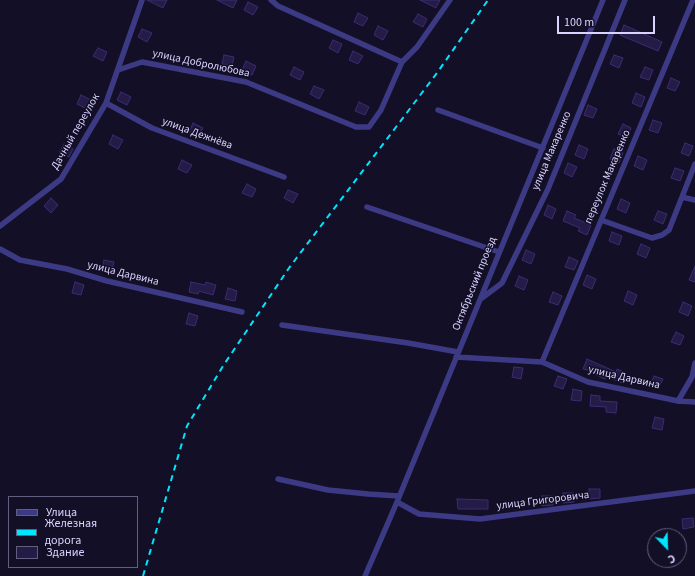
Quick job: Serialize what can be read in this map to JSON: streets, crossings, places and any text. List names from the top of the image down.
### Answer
{
  "streets": {
    "street": [
      "улица Добролюбова",
      "Дачный переулок",
      "улица Дежнёва",
      "улица Макаренко",
      "переулок Макаренко",
      "улица Дарвина",
      "Октябрьский проезд",
      "улица Григоровича"
    ]
  },
  "crossings": [
    ["улица Добролюбова", "Дачный переулок"],
    ["Дачный переулок", "улица Дежнёва"],
    ["улица Макаренко", "Октябрьский проезд"],
    ["переулок Макаренко", "улица Дарвина"],
    ["улица Дарвина", "Октябрьский проезд"],
    ["Октябрьский проезд", "улица Григоровича"]
  ],
  "legend": ["Улица", "Железная дорога", "Здание"],
  "scale_bar": "100 m",
  "north": "bottom right"
}
